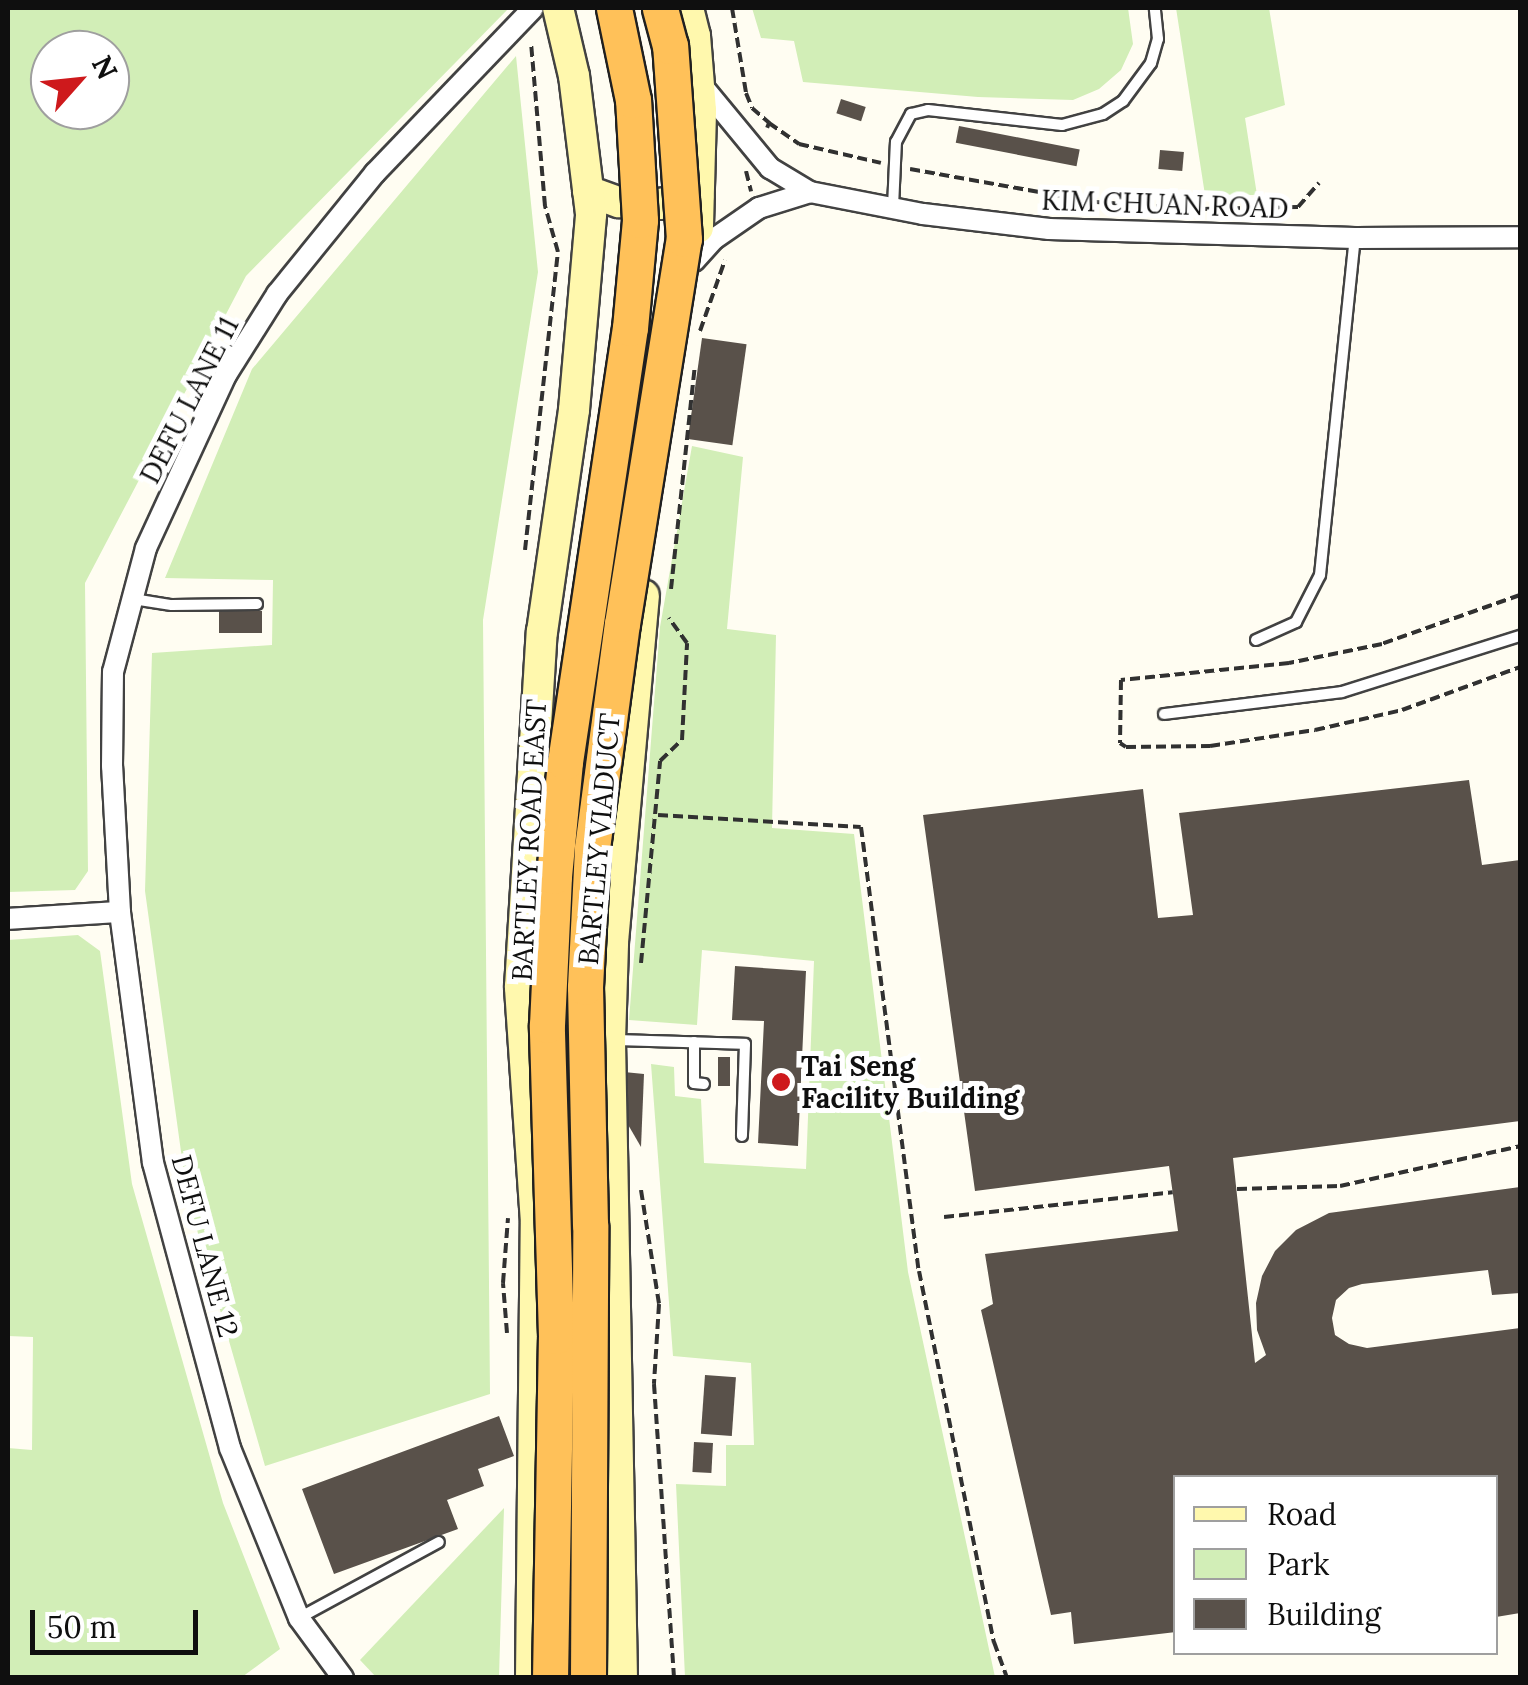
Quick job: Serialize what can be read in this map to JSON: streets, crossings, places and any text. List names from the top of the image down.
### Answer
{
  "streets": {
    "highway": ["BARTLEY VIADUCT"],
    "main road": ["BARTLEY ROAD EAST"],
    "street": ["KIM CHUAN ROAD", "DEFU LANE 11", "DEFU LANE 12"]
  },
  "crossings": [
    ["DEFU LANE 11", "DEFU LANE 12"]
  ],
  "places": ["Tai Seng Facility Building"],
  "legend": ["Road", "Park", "Building"],
  "scale_bar": "50 m",
  "north": "top right"
}
